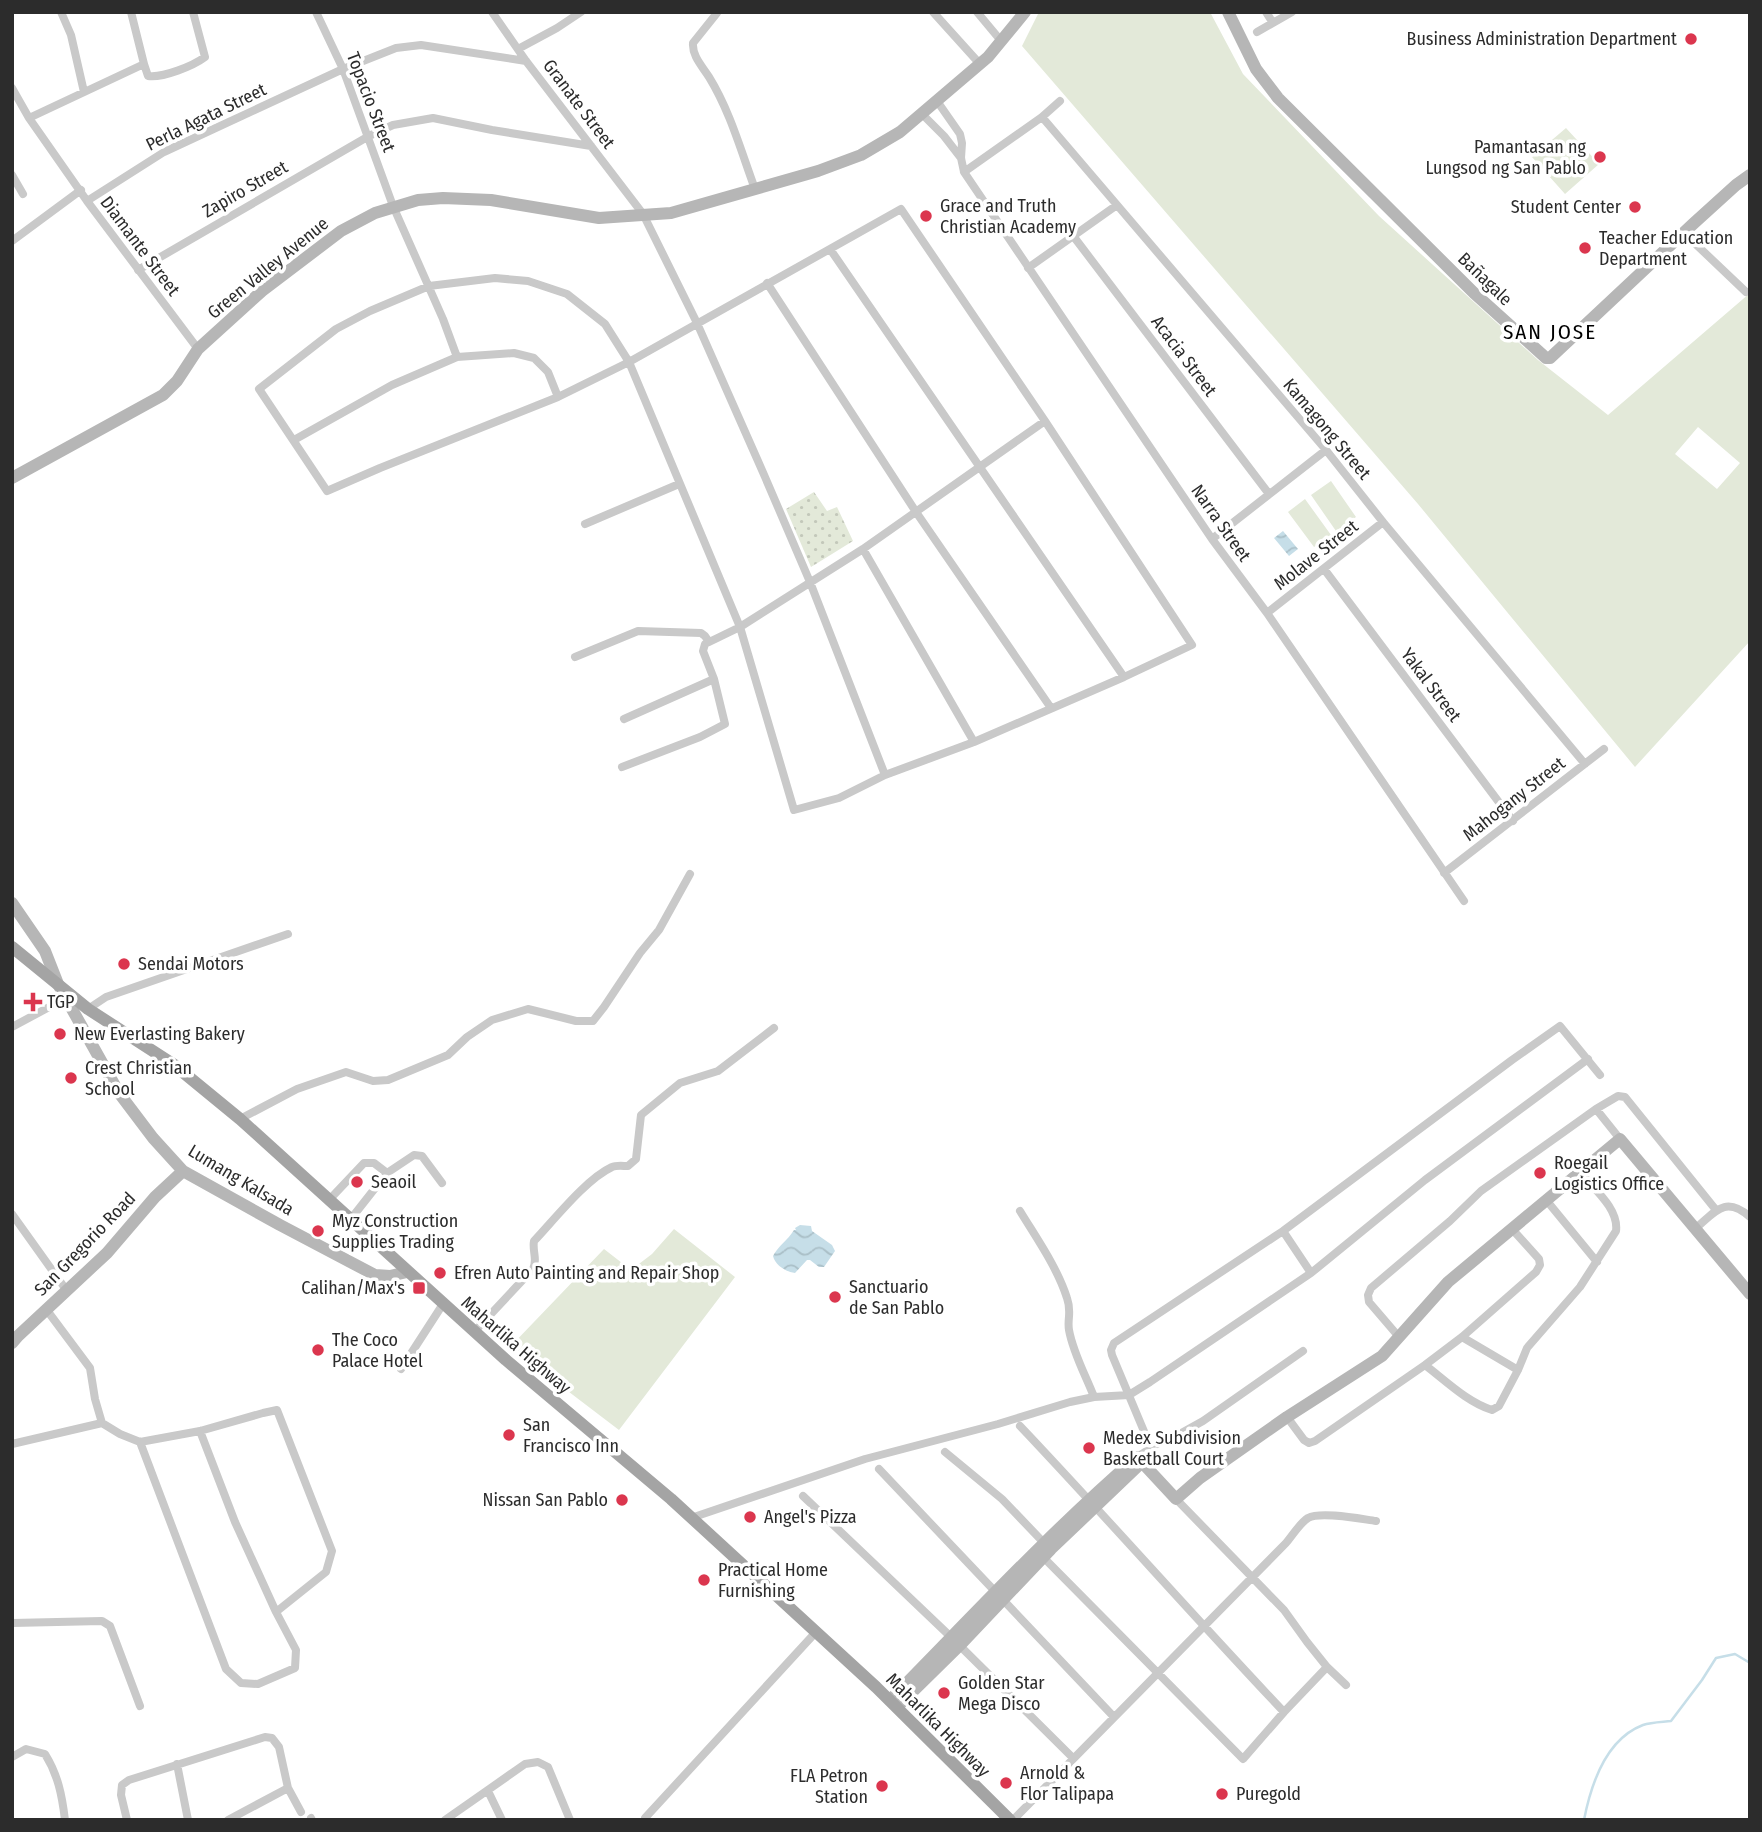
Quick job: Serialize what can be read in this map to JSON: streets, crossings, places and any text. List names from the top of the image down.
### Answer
{
  "streets": {
    "main road": ["Maharlika Highway"],
    "street": [
      "Topacio Street",
      "Granate Street",
      "Perla Agata Street",
      "Zapiro Street",
      "Diamante Street",
      "Green Valley Avenue",
      "Bañagale",
      "Acacia Street",
      "Kamagong Street",
      "Narra Street",
      "Molave Street",
      "Yakal Street",
      "Mahogany Street",
      "Lumang Kalsada",
      "San Gregorio Road"
    ]
  },
  "crossings": [
    ["Topacio Street", "Perla Agata Street"],
    ["Topacio Street", "Zapiro Street"],
    ["Topacio Street", "Green Valley Avenue"],
    ["Granate Street", "Perla Agata Street"],
    ["Granate Street", "Zapiro Street"],
    ["Granate Street", "Green Valley Avenue"],
    ["Perla Agata Street", "Diamante Street"],
    ["Zapiro Street", "Diamante Street"],
    ["Diamante Street", "Green Valley Avenue"],
    ["Green Valley Avenue", "Narra Street"],
    ["Kamagong Street", "Molave Street"],
    ["Kamagong Street", "Mahogany Street"],
    ["Narra Street", "Molave Street"],
    ["Narra Street", "Mahogany Street"],
    ["Molave Street", "Yakal Street"],
    ["Yakal Street", "Mahogany Street"],
    ["Lumang Kalsada", "San Gregorio Road"],
    ["Lumang Kalsada", "Maharlika Highway"]
  ],
  "districts": ["SAN JOSE"],
  "places": {
    "other": [
      "Business Administration Department",
      "Pamantasan ng Lungsod ng San Pablo",
      "Student Center",
      "Grace and Truth Christian Academy",
      "Teacher Education Department",
      "Sendai Motors",
      "New Everlasting Bakery",
      "Crest Christian School",
      "Roegail Logistics Office",
      "Seaoil",
      "Myz Construction Supplies Trading",
      "Efren Auto Painting and Repair Shop",
      "Sanctuario de San Pablo",
      "The Coco Palace Hotel",
      "San Francisco Inn",
      "Medex Subdivision Basketball Court",
      "Nissan San Pablo",
      "Angel's Pizza",
      "Practical Home Furnishing",
      "Golden Star Mega Disco",
      "Arnold & Flor Talipapa",
      "FLA Petron Station",
      "Puregold"
    ],
    "health": ["TGP"],
    "transit": ["Calihan/Max's"]
  }
}
